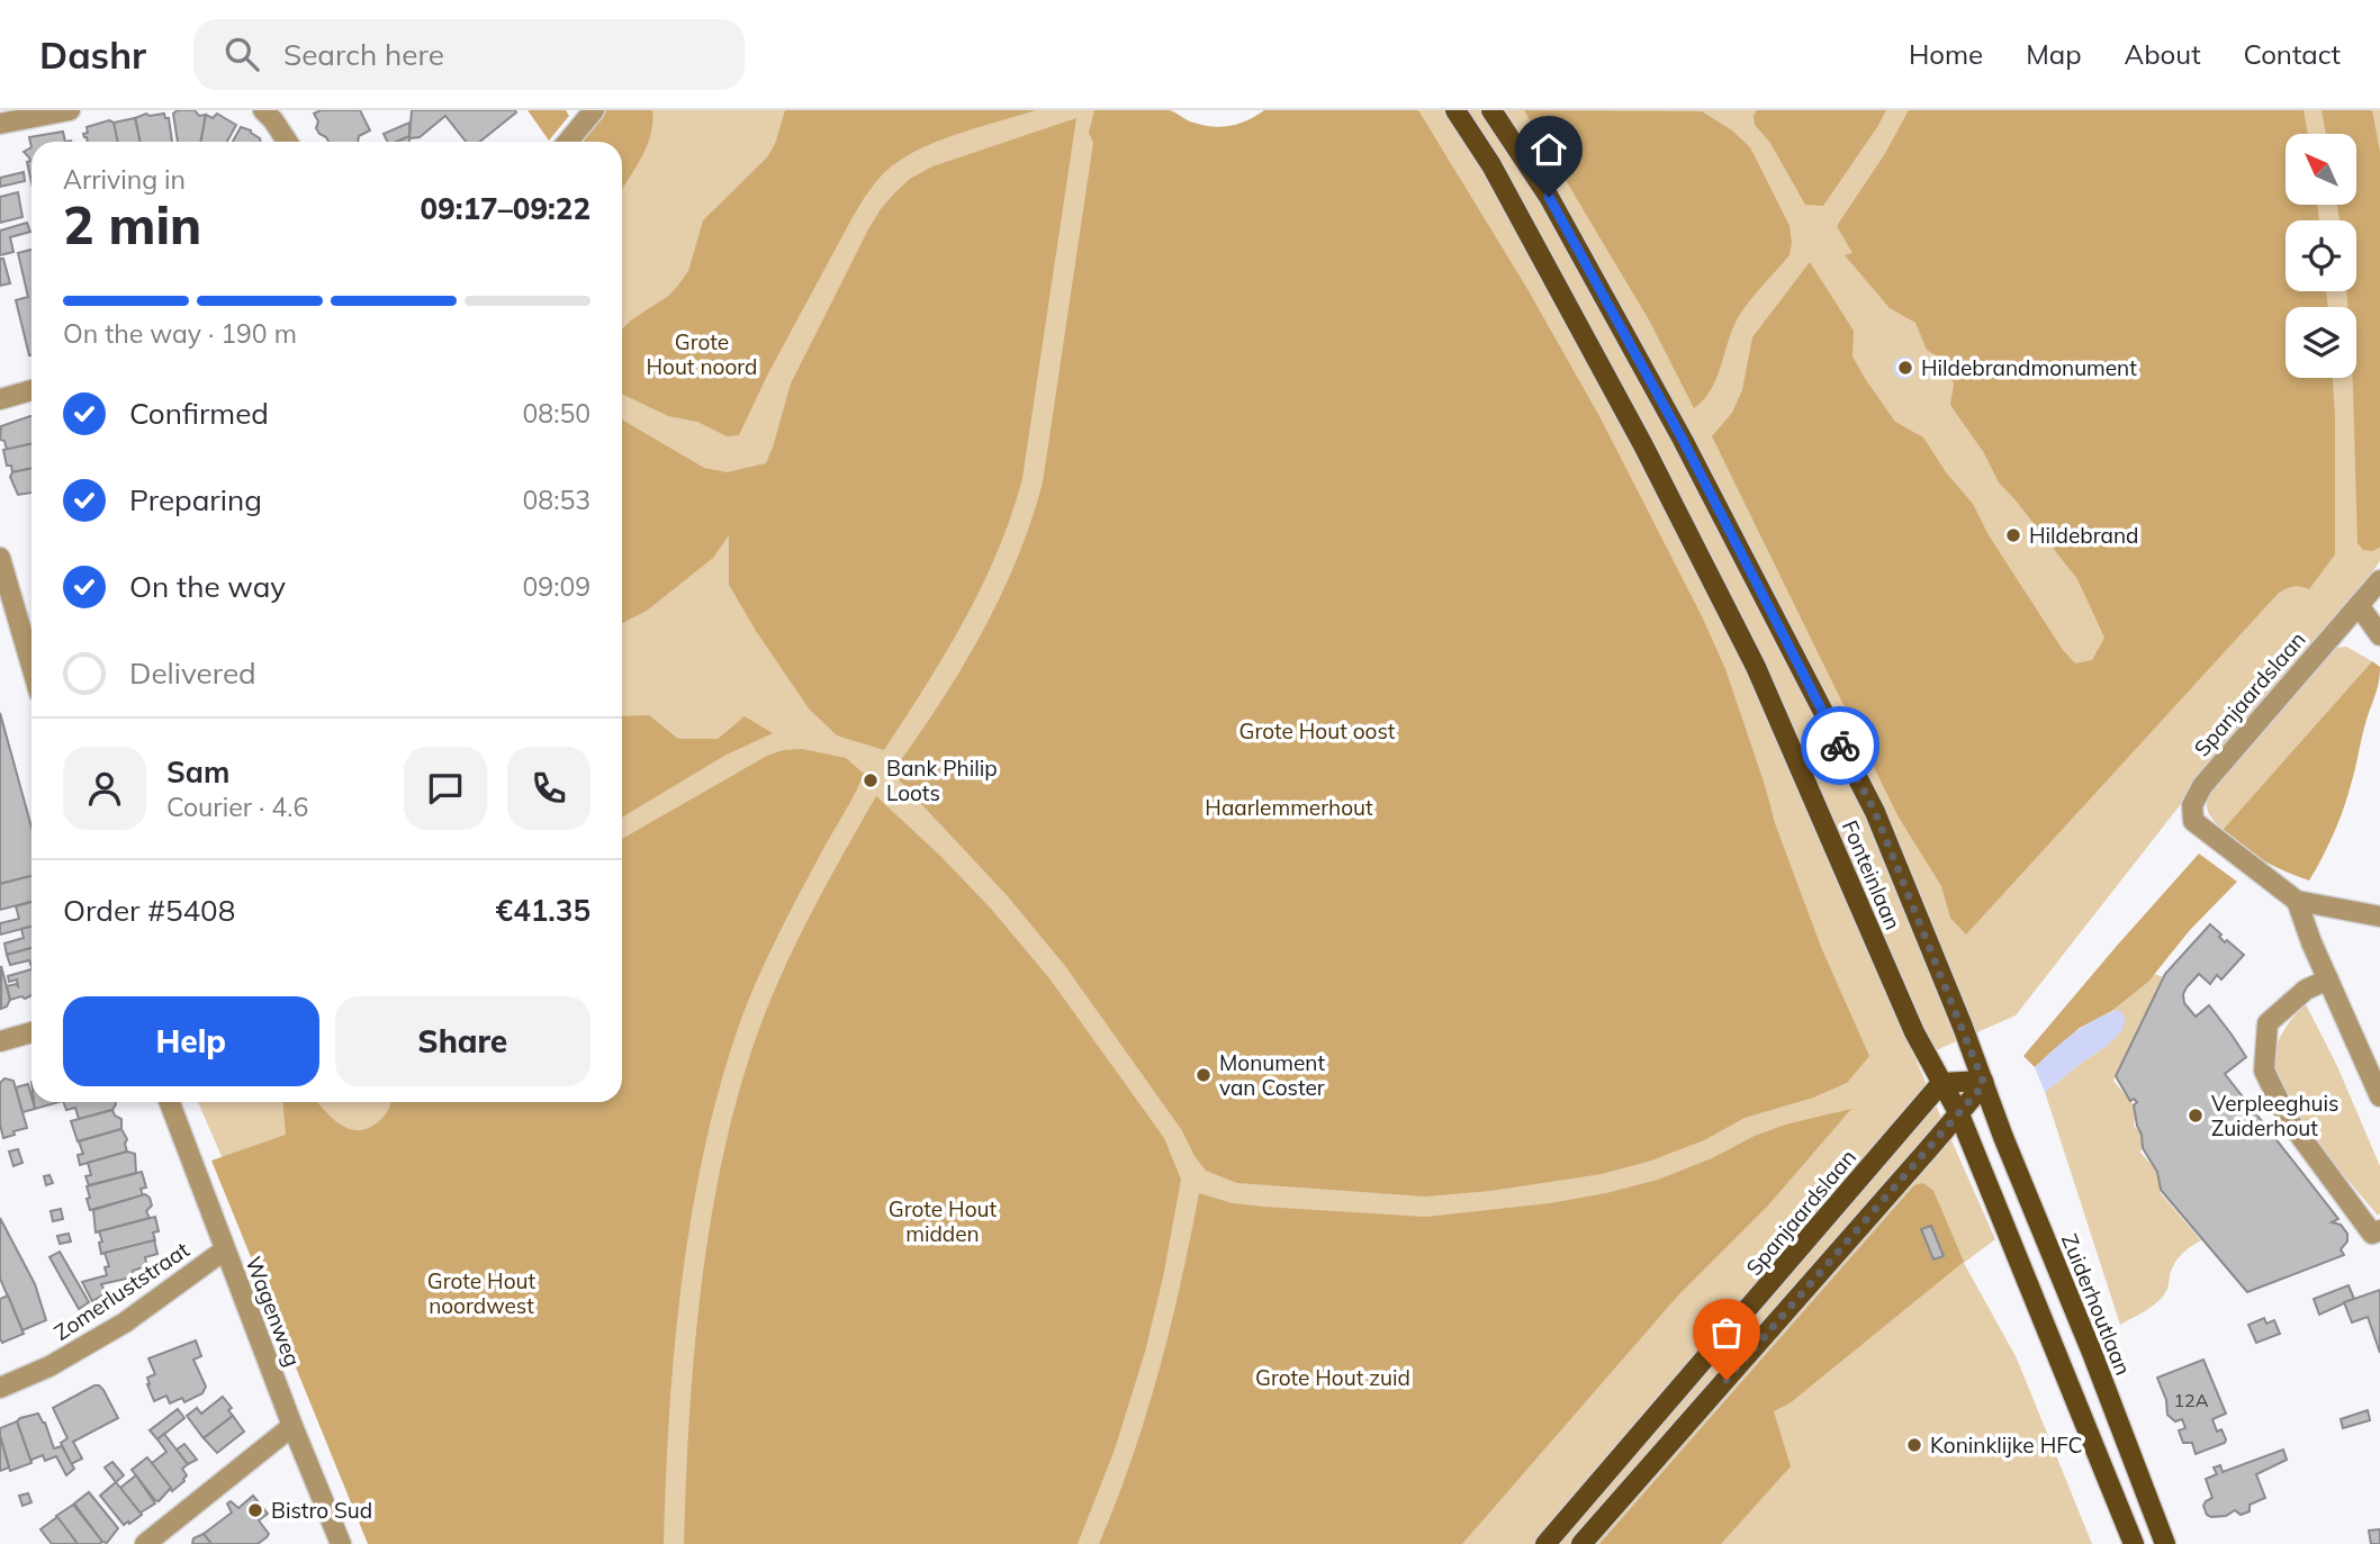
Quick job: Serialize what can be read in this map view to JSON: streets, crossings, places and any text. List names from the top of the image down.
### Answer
{
  "streets": {
    "main road": ["Spanjaardslaan", "Fonteinlaan", "Zuiderhoutlaan"],
    "street": ["Zomerluststraat", "Wagenweg"]
  },
  "crossings": [
    ["Spanjaardslaan", "Fonteinlaan"],
    ["Fonteinlaan", "Zuiderhoutlaan"],
    ["Zomerluststraat", "Wagenweg"]
  ],
  "parks": [
    "Grote Hout noord",
    "Grote Hout oost",
    "Haarlemmerhout",
    "Grote Hout midden",
    "Grote Hout noordwest",
    "Grote Hout zuid"
  ],
  "places": [
    "Hildebrandmonument",
    "Hildebrand",
    "Bank Philip Loots",
    "Monument van Coster",
    "Verpleeghuis Zuiderhout",
    "Koninklijke HFC",
    "Bistro Sud"
  ],
  "house_numbers": ["12A"],
  "north": "top left",
  "page": {
    "header": "Dashr",
    "search": "Search here",
    "nav": [
      "Home",
      "Map",
      "About",
      "Contact"
    ],
    "heading": ["2 min", "Arriving in", "09:17–09:22"],
    "panel": [
      "Sam",
      "Courier · 4.6",
      "Order #5408",
      "€41.35"
    ],
    "bar": "On the way · 190 m",
    "list": [
      ["Confirmed", "08:50"],
      ["Preparing", "08:53"],
      ["On the way", "09:09"],
      "Delivered"
    ],
    "buttons": ["Help", "Share"]
  }
}
